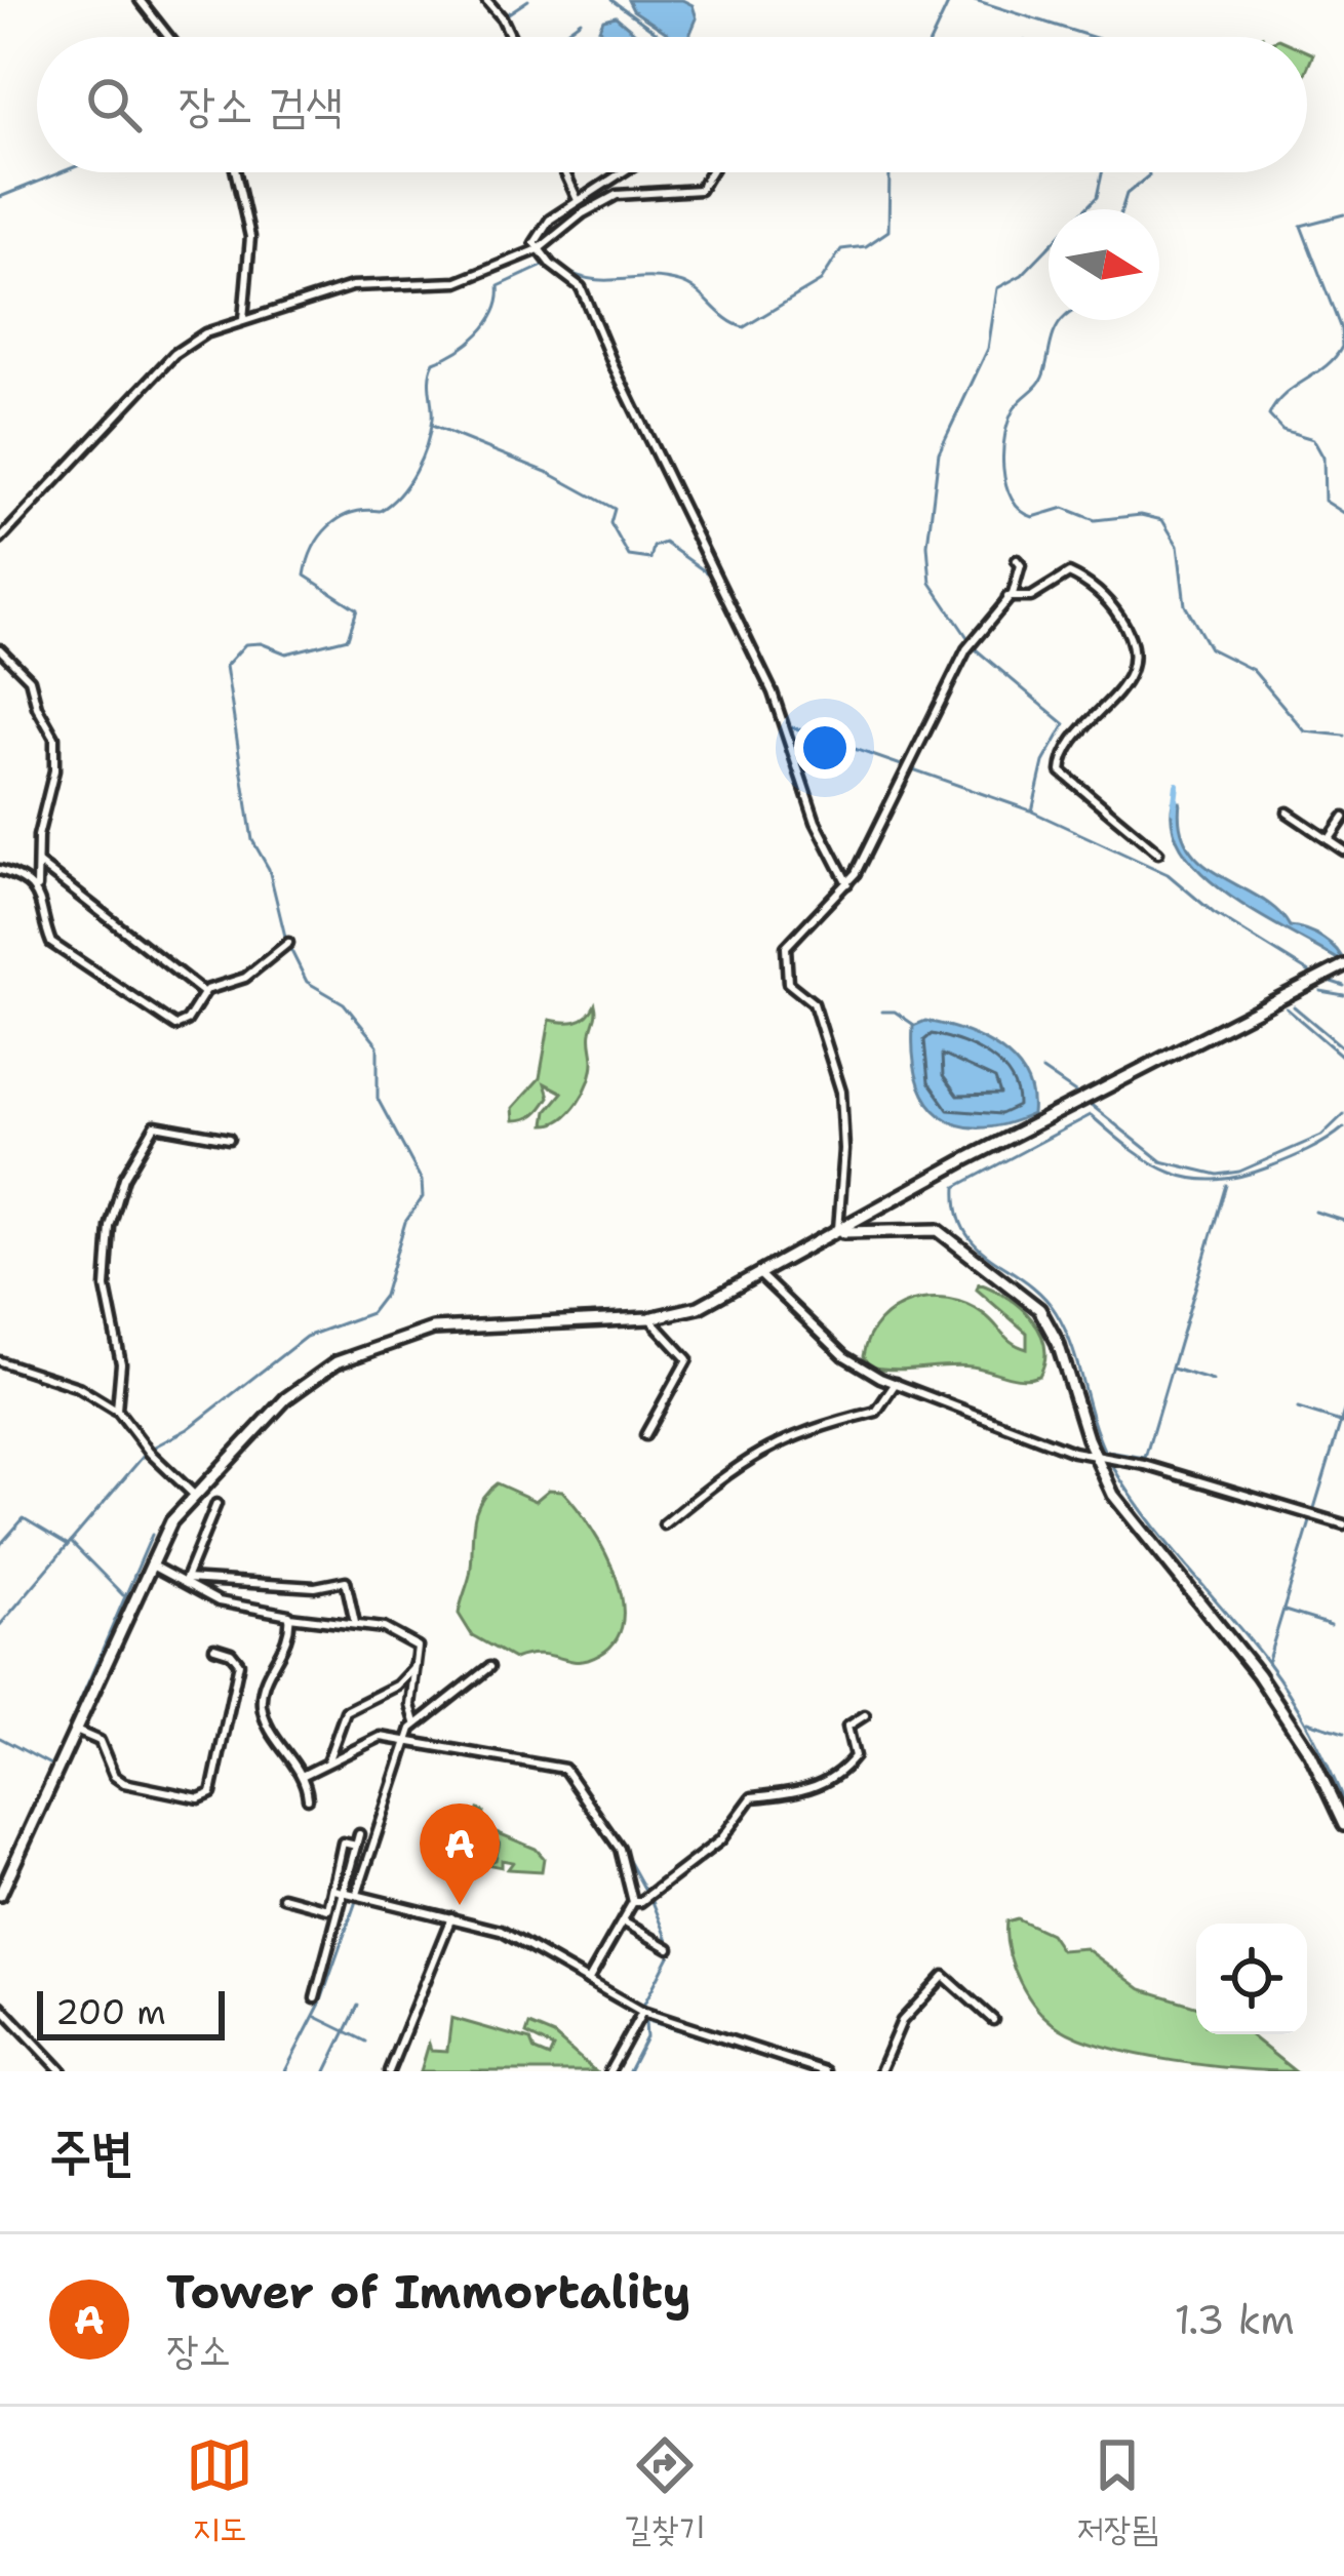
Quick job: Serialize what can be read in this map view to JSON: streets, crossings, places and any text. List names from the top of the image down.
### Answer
{
  "scale_bar": "200 m",
  "north": "right",
  "page": {
    "search": "장소 검색",
    "pins": "A",
    "scale": "200 m",
    "heading": "주변",
    "list": [
      {
        "mark": "A",
        "name": "Tower of Immortality",
        "note": "장소",
        "value": "1.3 km"
      }
    ],
    "nav": ["지도", "길찾기", "저장됨"]
  }
}
